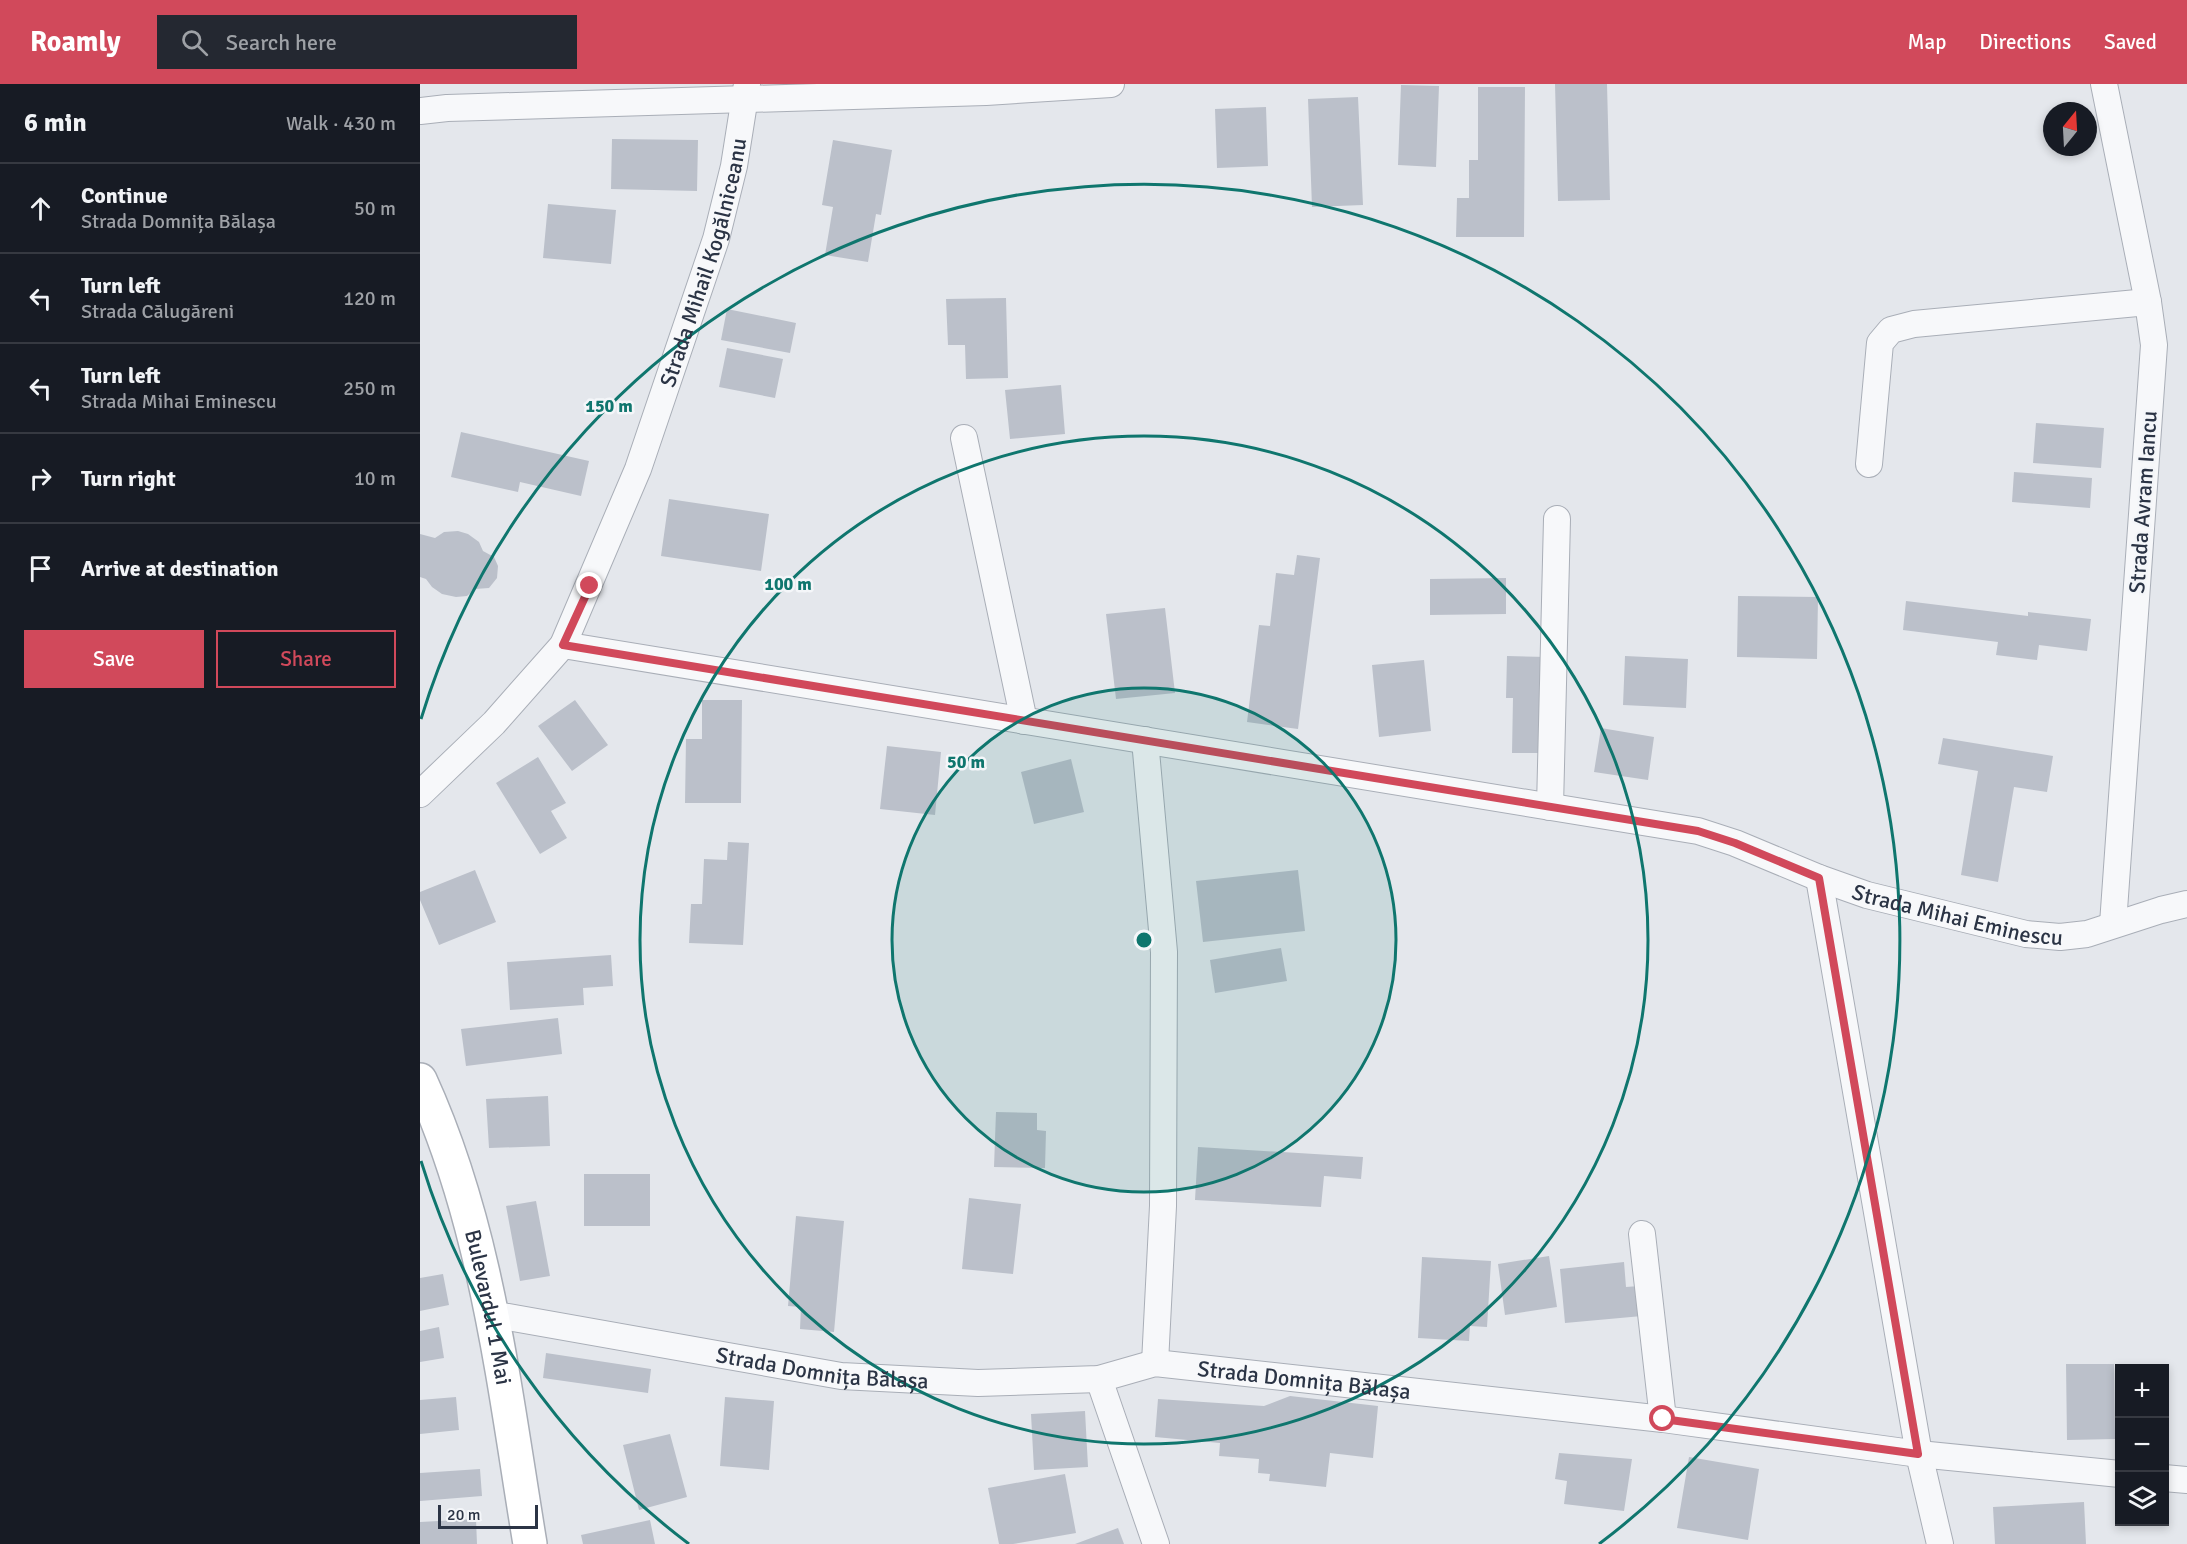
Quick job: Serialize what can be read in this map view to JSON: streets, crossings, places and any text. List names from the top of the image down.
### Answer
{
  "streets": {
    "main road": ["Bulevardul 1 Mai"],
    "street": [
      "Strada Mihail Kogălniceanu",
      "Strada Avram Iancu",
      "Strada Mihai Eminescu",
      "Strada Domnița Bălașa"
    ]
  },
  "crossings": [
    ["Strada Mihail Kogălniceanu", "Strada Mihai Eminescu"],
    ["Strada Avram Iancu", "Strada Mihai Eminescu"],
    ["Bulevardul 1 Mai", "Strada Domnița Bălașa"]
  ],
  "scale_bar": "20 m",
  "north": "top",
  "page": {
    "header": "Roamly",
    "search": "Search here",
    "nav": ["Map", "Directions", "Saved"],
    "heading": ["6 min", "Walk · 430 m"],
    "list": [
      ["Continue", "Strada Domnița Bălașa", "50 m"],
      ["Turn left", "Strada Călugăreni", "120 m"],
      ["Turn left", "Strada Mihai Eminescu", "250 m"],
      ["Turn right", "10 m"],
      "Arrive at destination"
    ],
    "buttons": ["Save", "Share"],
    "map_buttons": ["+", "−"],
    "scale": "20 m"
  },
  "rings": ["150 m", "100 m", "50 m"]
}
